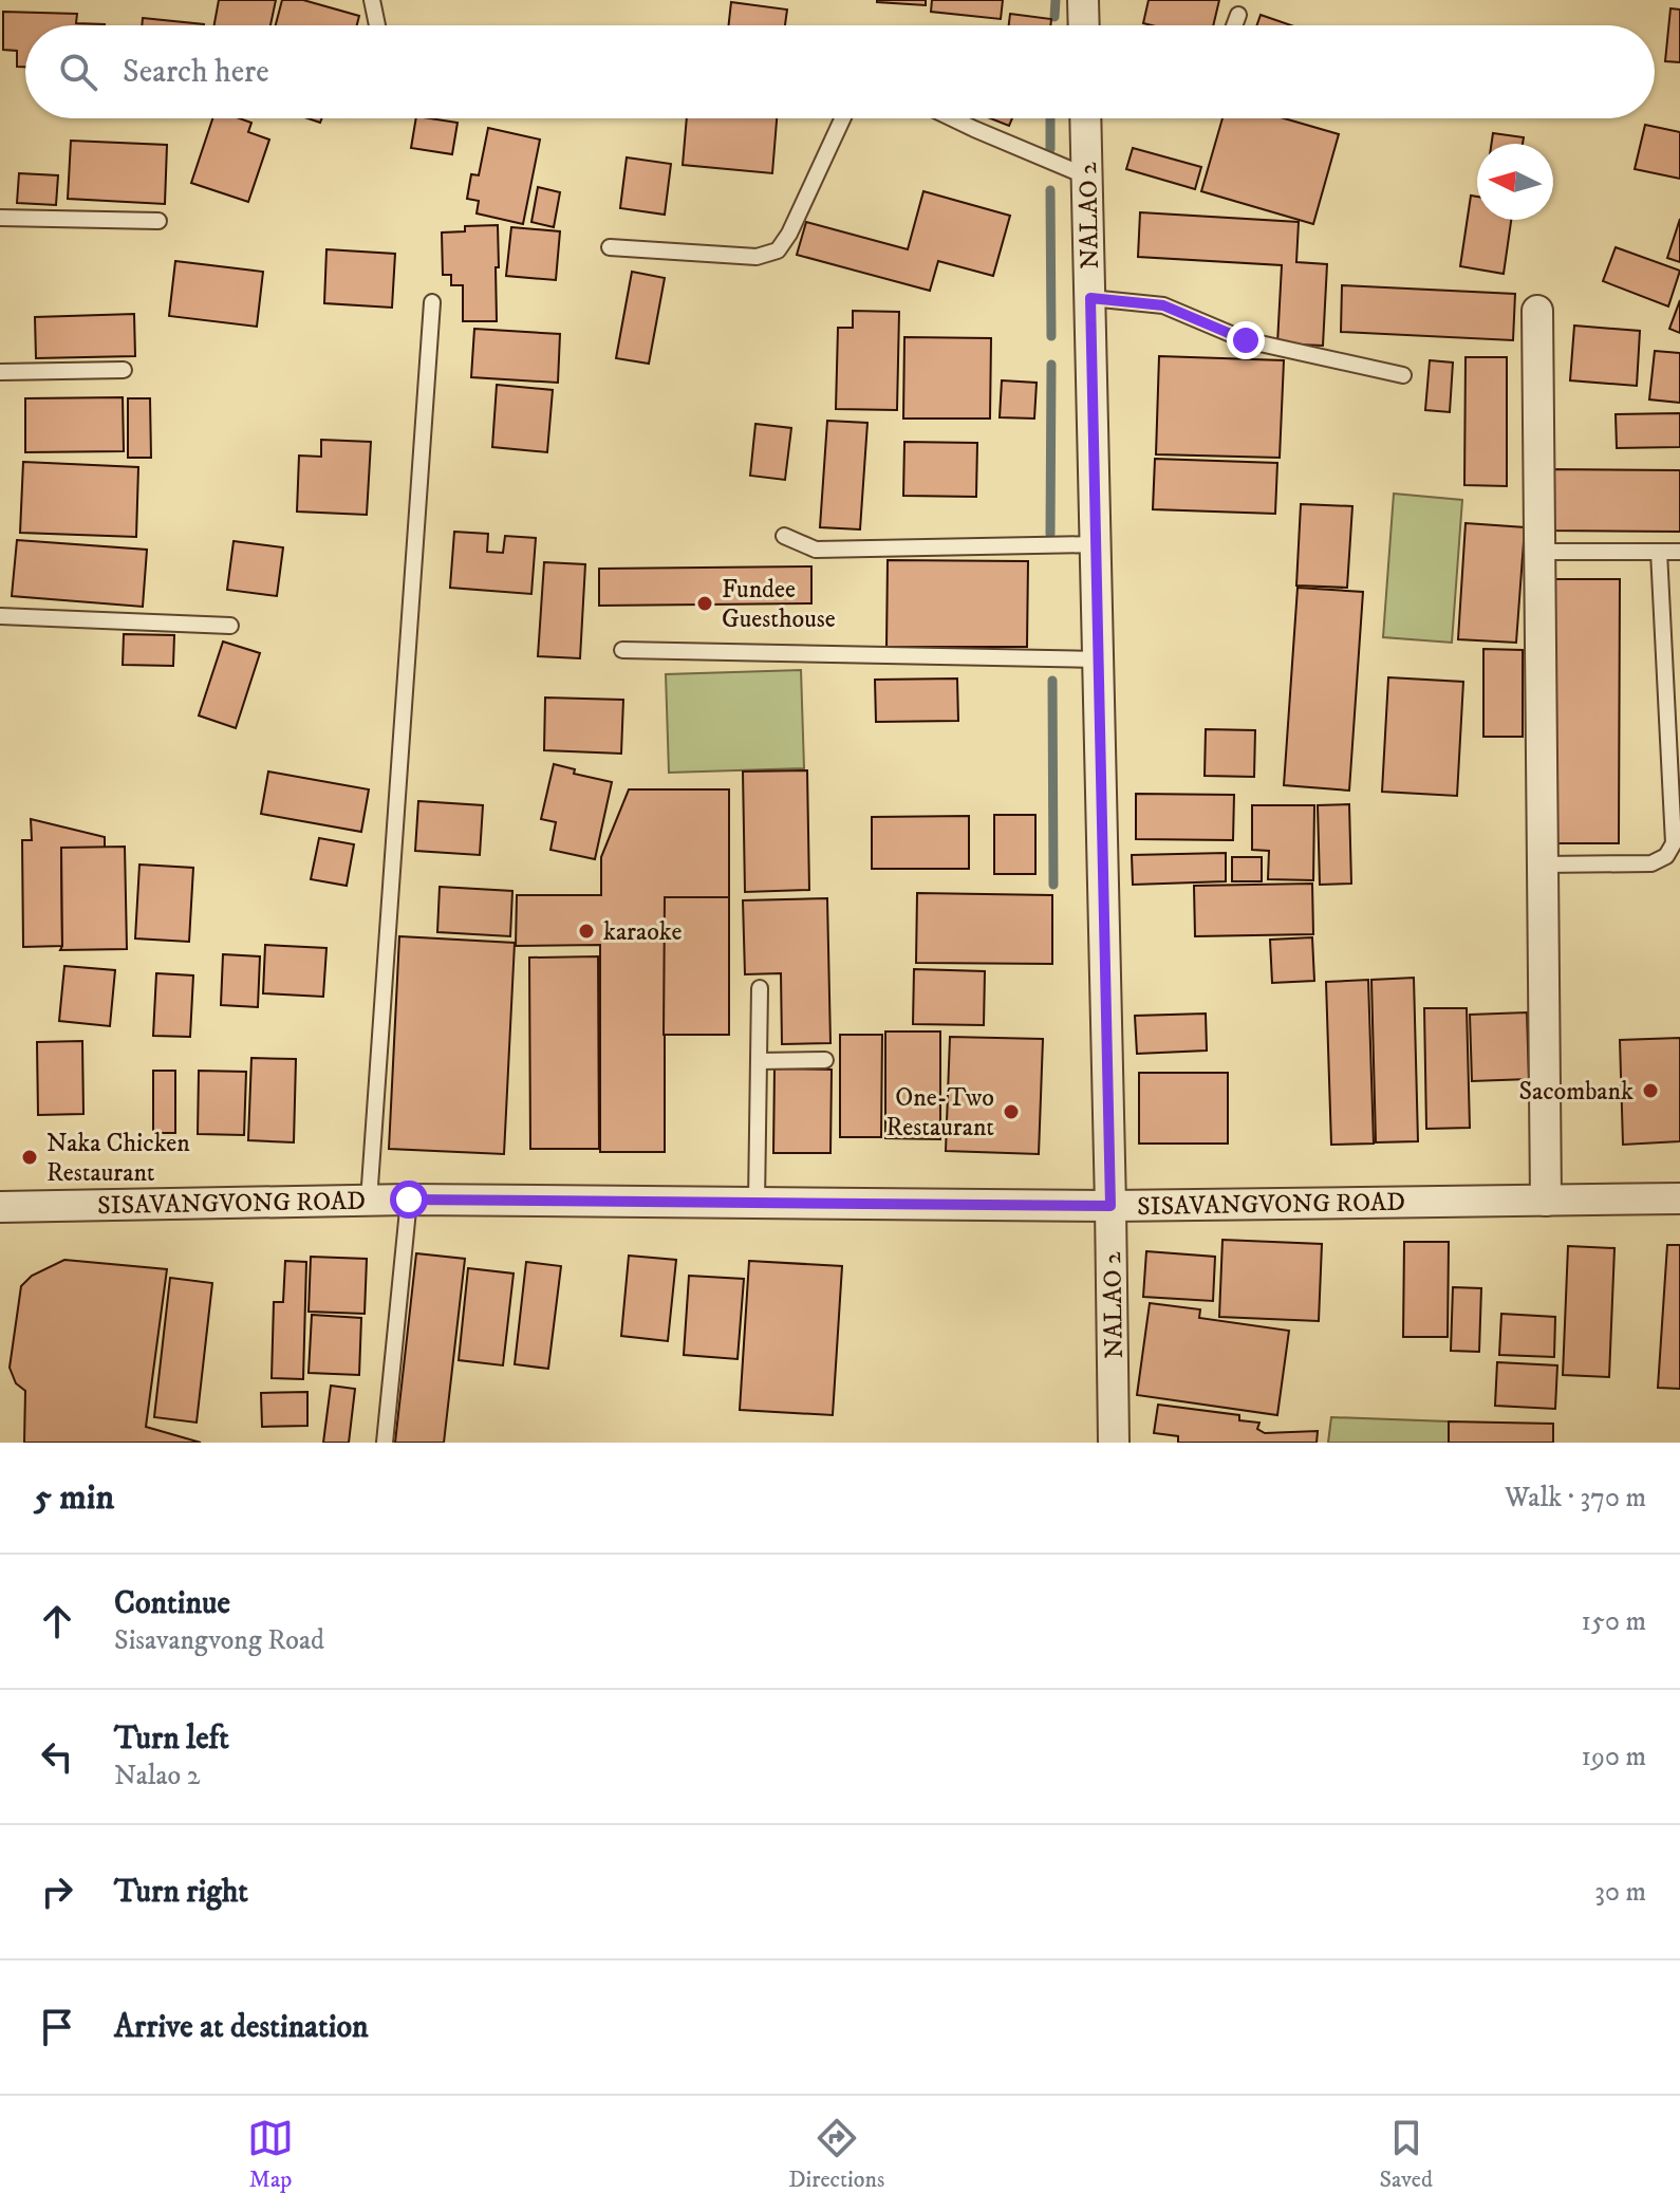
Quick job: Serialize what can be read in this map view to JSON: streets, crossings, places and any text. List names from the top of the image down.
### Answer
{
  "streets": {
    "street": ["NALAO 2", "SISAVANGVONG ROAD"]
  },
  "crossings": [
    ["NALAO 2", "SISAVANGVONG ROAD"]
  ],
  "places": [
    "Fundee Guesthouse",
    "karaoke",
    "Sacombank",
    "One-Two Restaurant",
    "Naka Chicken Restaurant"
  ],
  "north": "left",
  "page": {
    "search": "Search here",
    "heading": ["5 min", "Walk · 370 m"],
    "list": [
      ["Continue", "Sisavangvong Road", "150 m"],
      ["Turn left", "Nalao 2", "190 m"],
      ["Turn right", "30 m"],
      "Arrive at destination"
    ],
    "nav": ["Map", "Directions", "Saved"]
  }
}
